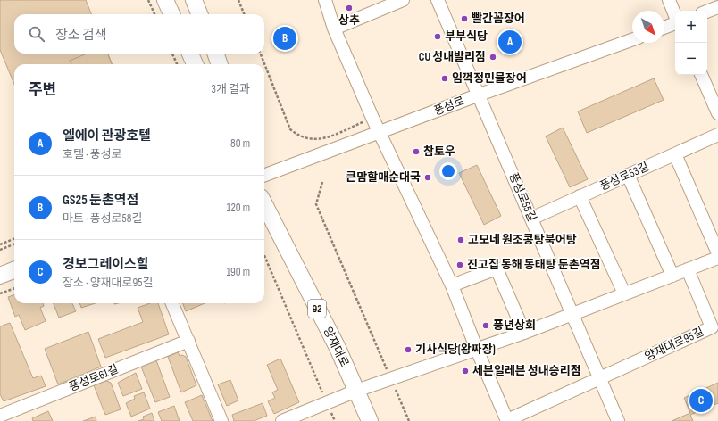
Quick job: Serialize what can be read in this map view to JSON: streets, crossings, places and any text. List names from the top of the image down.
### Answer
{
  "streets": {
    "main road": ["92", "양재대로"],
    "street": [
      "풍성로",
      "풍성로53길",
      "풍성로55길",
      "양재대로95길",
      "풍성로61길"
    ]
  },
  "crossings": [
    ["풍성로", "풍성로55길"],
    ["풍성로53길", "풍성로55길"],
    ["풍성로55길", "양재대로95길"]
  ],
  "places": [
    "상추",
    "빨간꼼장어",
    "부부식당",
    "CU 성내발리점",
    "임꺽정민물장어",
    "참토우",
    "큰맘할매순대국",
    "고모네 원조콩탕북어탕",
    "진고집 동해 동태탕 둔촌역점",
    "풍년상회",
    "기사식당(왕짜장)",
    "세븐일레븐 성내승리점"
  ],
  "north": "bottom right",
  "page": {
    "map_buttons": ["+", "−"],
    "search": "장소 검색",
    "pins": ["B", "A", "C"],
    "heading": ["주변", "3개 결과"],
    "list": [
      {
        "mark": "A",
        "name": "엘에이 관광호텔",
        "note": "호텔 · 풍성로",
        "value": "80 m"
      },
      {
        "mark": "B",
        "name": "GS25 둔촌역점",
        "note": "마트 · 풍성로58길",
        "value": "120 m"
      },
      {
        "mark": "C",
        "name": "경보그레이스힐",
        "note": "장소 · 양재대로95길",
        "value": "190 m"
      }
    ]
  }
}
